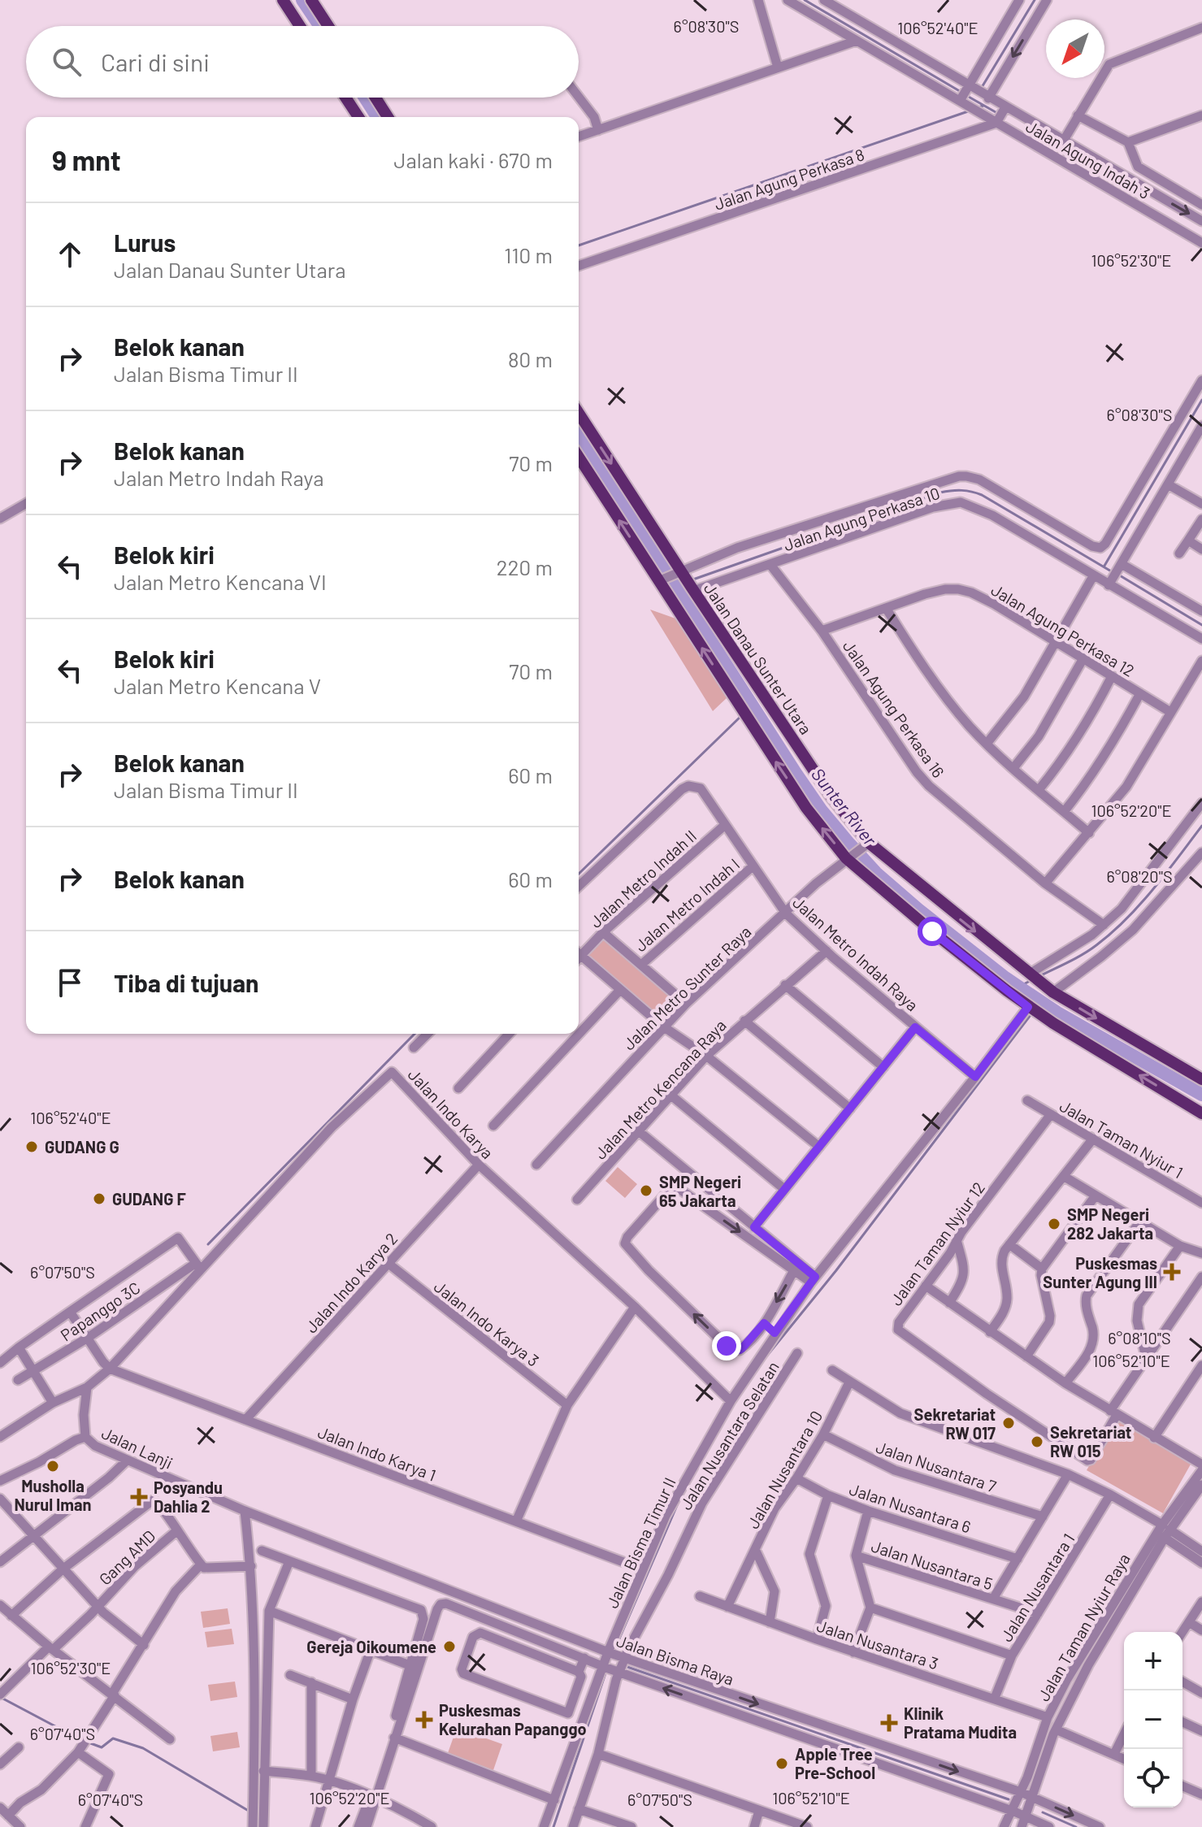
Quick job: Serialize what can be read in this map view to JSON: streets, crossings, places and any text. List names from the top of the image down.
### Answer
{
  "streets": {
    "main road": ["Jalan Danau Sunter Utara"],
    "street": [
      "Jalan Agung Indah 3",
      "Jalan Agung Perkasa 8",
      "Jalan Agung Perkasa 10",
      "Jalan Agung Perkasa 12",
      "Jalan Agung Perkasa 16",
      "Jalan Metro Indah II",
      "Jalan Metro Indah I",
      "Jalan Metro Indah Raya",
      "Jalan Metro Sunter Raya",
      "Jalan Metro Kencana Raya",
      "Jalan Indo Karya",
      "Jalan Taman Nyiur 1",
      "Jalan Taman Nyiur 12",
      "Jalan Indo Karya 2",
      "Papanggo 3C",
      "Jalan Indo Karya 3",
      "Jalan Nusantara Selatan",
      "Jalan Lanji",
      "Jalan Indo Karya 1",
      "Jalan Nusantara 7",
      "Jalan Nusantara 10",
      "Jalan Nusantara 6",
      "Jalan Bisma Timur II",
      "Gang AMD",
      "Jalan Nusantara 5",
      "Jalan Nusantara 1",
      "Jalan Taman Nyiur Raya",
      "Jalan Nusantara 3",
      "Jalan Bisma Raya"
    ]
  },
  "crossings": [
    ["Jalan Agung Indah 3", "Jalan Agung Perkasa 8"],
    ["Jalan Agung Perkasa 10", "Jalan Danau Sunter Utara"],
    ["Jalan Agung Perkasa 10", "Jalan Agung Perkasa 16"],
    ["Jalan Agung Perkasa 12", "Jalan Agung Perkasa 16"],
    ["Jalan Danau Sunter Utara", "Jalan Metro Sunter Raya"],
    ["Jalan Metro Indah II", "Jalan Metro Indah I"],
    ["Jalan Metro Indah II", "Jalan Metro Indah Raya"],
    ["Jalan Metro Indah I", "Jalan Metro Indah Raya"],
    ["Jalan Metro Indah I", "Jalan Metro Sunter Raya"],
    ["Jalan Metro Indah Raya", "Jalan Metro Sunter Raya"],
    ["Jalan Metro Indah Raya", "Jalan Metro Kencana Raya"],
    ["Jalan Metro Indah Raya", "Jalan Bisma Timur II"],
    ["Jalan Indo Karya", "Jalan Indo Karya 2"],
    ["Jalan Indo Karya", "Papanggo 3C"],
    ["Jalan Indo Karya", "Jalan Lanji"],
    ["Jalan Indo Karya", "Jalan Indo Karya 1"],
    ["Jalan Indo Karya", "Jalan Bisma Timur II"],
    ["Jalan Taman Nyiur 1", "Jalan Taman Nyiur 12"],
    ["Jalan Indo Karya 2", "Jalan Indo Karya 3"],
    ["Jalan Indo Karya 2", "Jalan Indo Karya 1"],
    ["Jalan Nusantara Selatan", "Jalan Bisma Timur II"],
    ["Jalan Nusantara Selatan", "Jalan Bisma Raya"],
    ["Jalan Lanji", "Jalan Bisma Raya"],
    ["Jalan Indo Karya 1", "Jalan Bisma Timur II"],
    ["Jalan Nusantara 7", "Jalan Nusantara 10"],
    ["Jalan Nusantara 10", "Jalan Nusantara 6"],
    ["Jalan Nusantara 10", "Jalan Nusantara 3"],
    ["Jalan Bisma Timur II", "Jalan Bisma Raya"],
    ["Jalan Nusantara 5", "Jalan Nusantara 1"],
    ["Jalan Nusantara 1", "Jalan Nusantara 3"],
    ["Jalan Taman Nyiur Raya", "Jalan Nusantara 3"],
    ["Jalan Taman Nyiur Raya", "Jalan Bisma Raya"]
  ],
  "water": ["Sunter River"],
  "places": {
    "other": [
      "GUDANG G",
      "SMP Negeri 65 Jakarta",
      "GUDANG F",
      "SMP Negeri 282 Jakarta",
      "Sekretariat RW 017",
      "Sekretariat RW 015",
      "Musholla Nurul Iman",
      "Gereja Oikoumene",
      "Apple Tree Pre-School"
    ],
    "health": [
      "Puskesmas Sunter Agung III",
      "Posyandu Dahlia 2",
      "Puskesmas Kelurahan Papanggo",
      "Klinik Pratama Mudita"
    ]
  },
  "north": "bottom left",
  "page": {
    "search": "Cari di sini",
    "heading": ["9 mnt", "Jalan kaki · 670 m"],
    "list": [
      ["Lurus", "Jalan Danau Sunter Utara", "110 m"],
      ["Belok kanan", "Jalan Bisma Timur II", "80 m"],
      ["Belok kanan", "Jalan Metro Indah Raya", "70 m"],
      ["Belok kiri", "Jalan Metro Kencana VI", "220 m"],
      ["Belok kiri", "Jalan Metro Kencana V", "70 m"],
      ["Belok kanan", "Jalan Bisma Timur II", "60 m"],
      ["Belok kanan", "60 m"],
      "Tiba di tujuan"
    ],
    "map_buttons": ["+", "−"]
  },
  "coordinates": [
    "6°08'30\"S",
    "106°52'40\"E",
    "106°52'30\"E",
    "106°52'20\"E",
    "6°08'20\"S",
    "6°07'50\"S",
    "6°08'10\"S",
    "106°52'10\"E",
    "6°07'40\"S"
  ]
}
